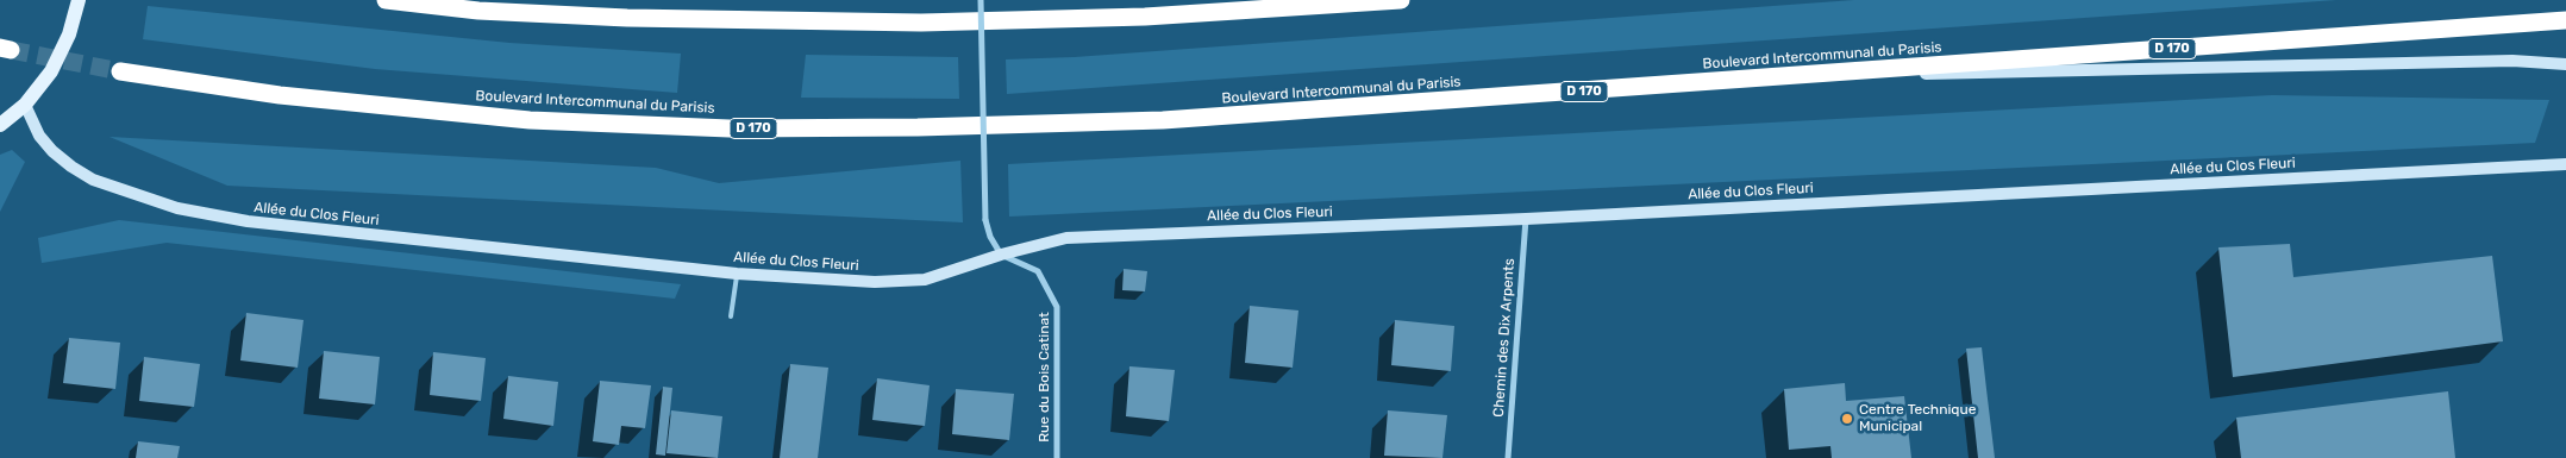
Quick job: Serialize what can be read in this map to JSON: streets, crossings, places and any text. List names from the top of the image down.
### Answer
{
  "streets": {
    "highway": ["D 170", "Boulevard Intercommunal du Parisis"],
    "street": ["Allée du Clos Fleuri", "Chemin des Dix Arpents", "Rue du Bois Catinat"]
  },
  "crossings": [
    ["Allée du Clos Fleuri", "Chemin des Dix Arpents"],
    ["Allée du Clos Fleuri", "Rue du Bois Catinat"]
  ],
  "places": ["Centre Technique Municipal"]
}
